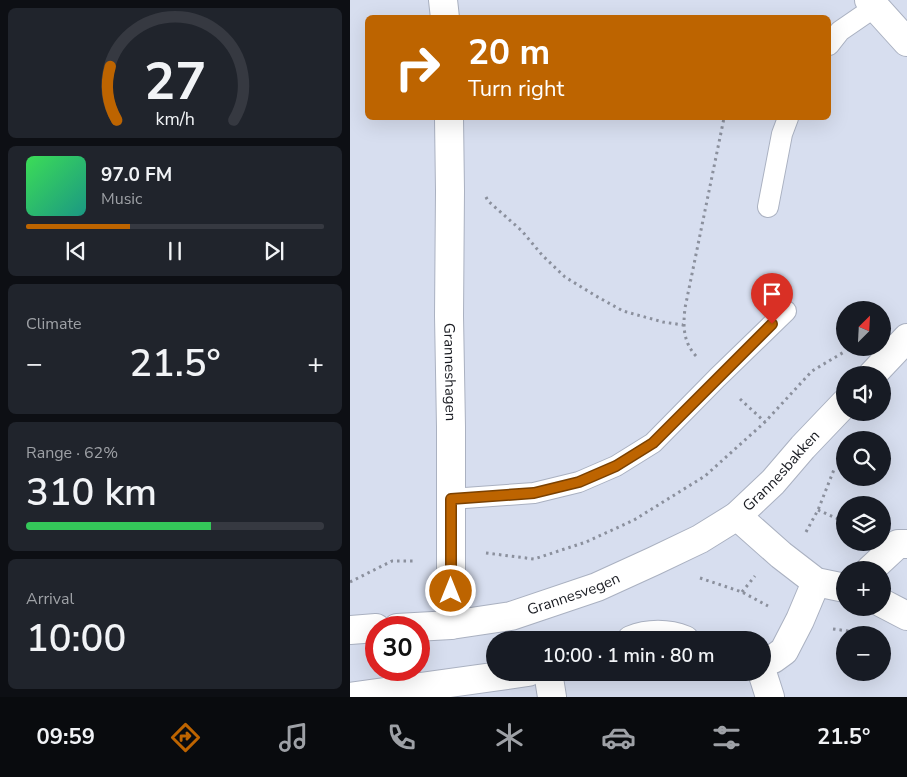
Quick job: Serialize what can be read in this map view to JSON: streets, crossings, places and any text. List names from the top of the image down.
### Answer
{
  "streets": {
    "street": ["Granneshagen", "Grannesbakken", "Grannesvegen"]
  },
  "crossings": [
    ["Granneshagen", "Grannesvegen"],
    ["Grannesbakken", "Grannesvegen"]
  ],
  "north": "top right",
  "page": {
    "turn": ["20 m", "Turn right"],
    "song": ["97.0 FM", "Music"],
    "tile": [
      "Climate",
      ["Range · 62%", "310 km"],
      ["Arrival", "10:00"]
    ],
    "map_buttons": ["+", "−"],
    "heat": ["−", "21.5°", "+"],
    "limit": "30",
    "trip": "10:00 · 1 min · 80 m",
    "tabs": ["09:59", "21.5°"],
    "gauge": ["27", "km/h"]
  }
}
